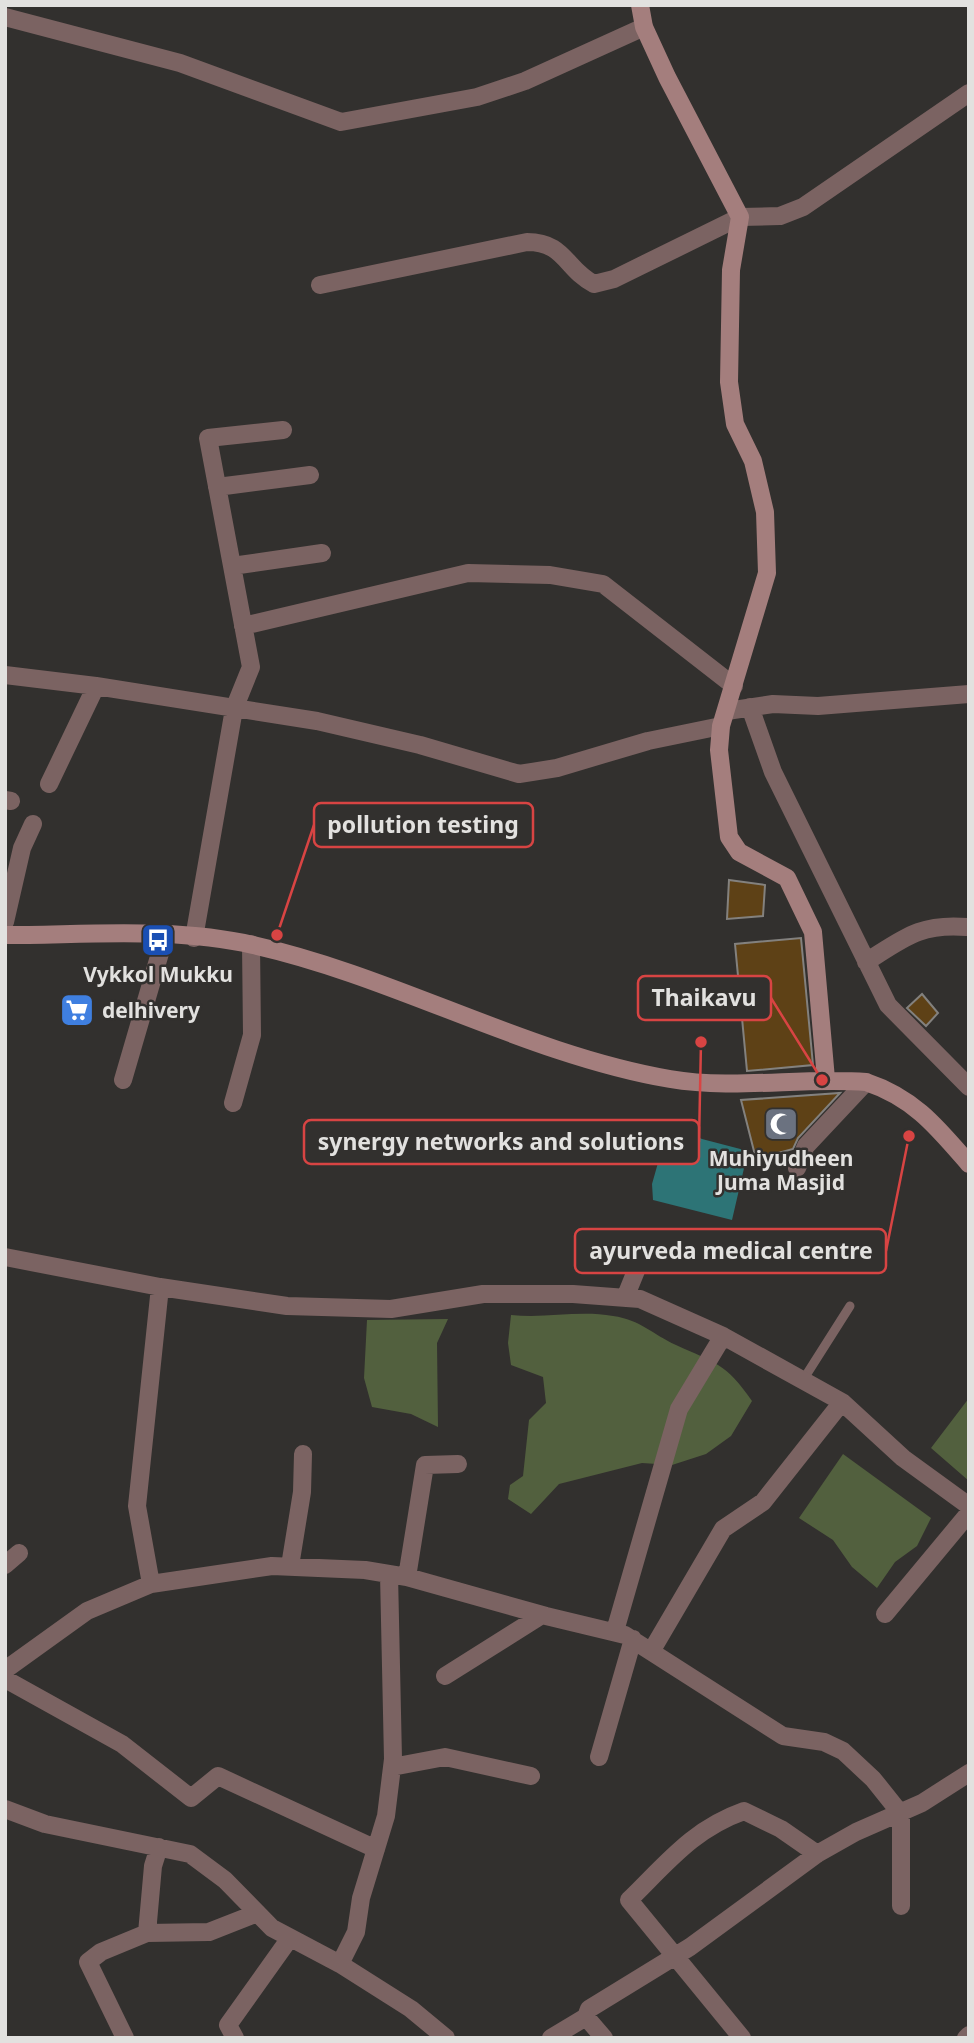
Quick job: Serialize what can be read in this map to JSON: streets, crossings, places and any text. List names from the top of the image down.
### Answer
{
  "places": {
    "other": [
      "pollution testing",
      "synergy networks and solutions",
      "Thaikavu",
      "ayurveda medical centre"
    ],
    "bus stop": ["Vykkol Mukku"],
    "supermarket": ["delhivery"],
    "mosque": ["Muhiyudheen Juma Masjid"]
  }
}
